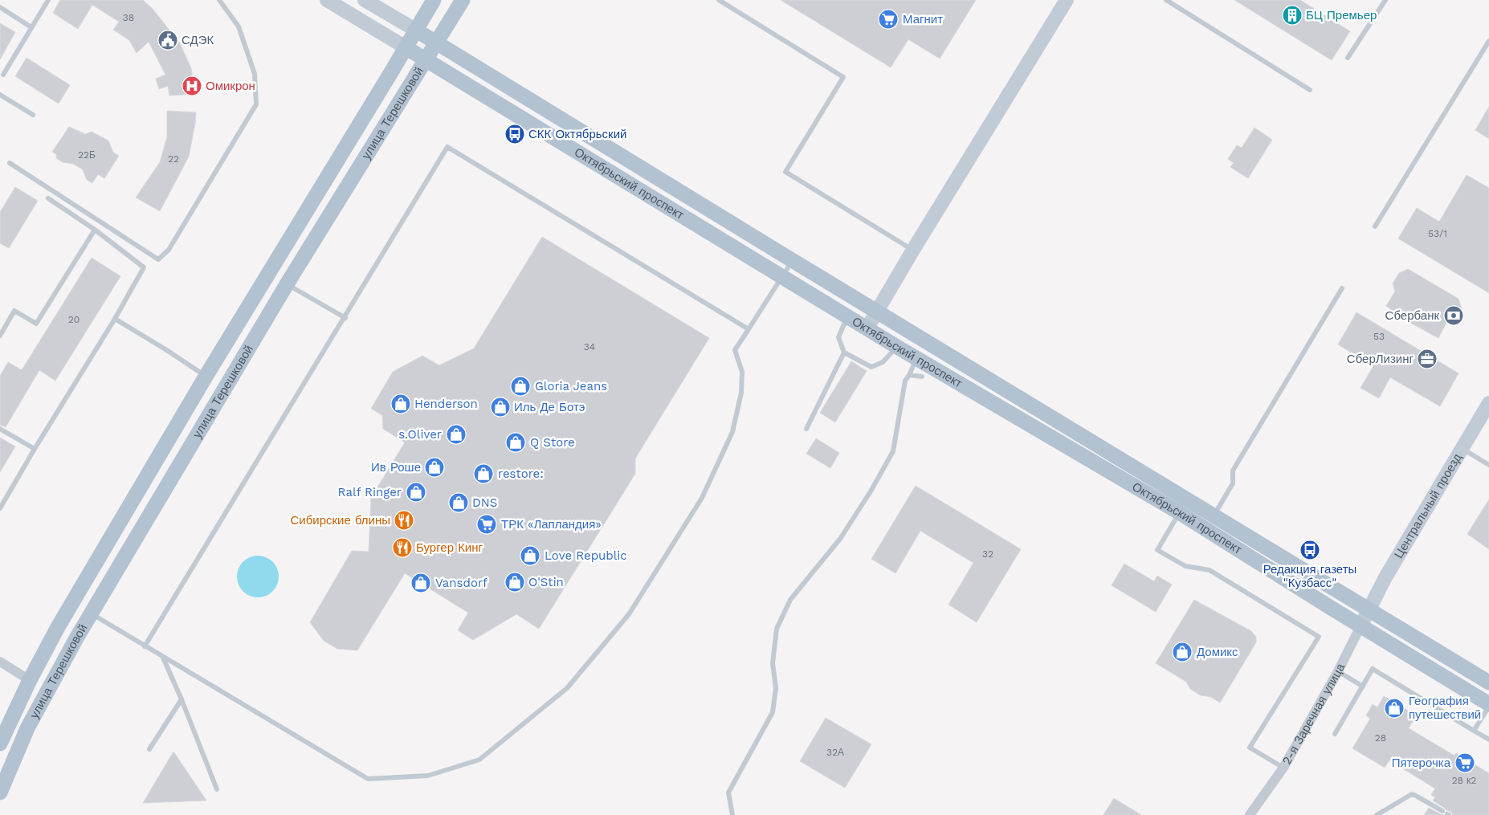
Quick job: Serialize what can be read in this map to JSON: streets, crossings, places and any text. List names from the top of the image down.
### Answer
{
  "streets": {
    "main road": ["улица Терешковой", "Октябрьский проспект"],
    "street": ["Центральный проезд", "2-я Заречная улица"]
  },
  "crossings": [
    ["улица Терешковой", "Октябрьский проспект"],
    ["Октябрьский проспект", "Центральный проезд"],
    ["Октябрьский проспект", "2-я Заречная улица"],
    ["Центральный проезд", "2-я Заречная улица"]
  ],
  "places": {
    "building": ["БЦ Премьер"],
    "supermarket": ["Магнит", "ТРК «Лапландия»", "Пятерочка"],
    "public building": ["СДЭК"],
    "hospital": ["Омикрон"],
    "bus stop": ["СКК Октябрьский", "Редакция газеты \"Кузбасс\""],
    "bank": ["Сбербанк"],
    "office": ["СберЛизинг"],
    "shop": [
      "Gloria Jeans",
      "Henderson",
      "Иль Де Ботэ",
      "s.Oliver",
      "Q Store",
      "Ив Роше",
      "restore:",
      "Ralf Ringer",
      "DNS",
      "Love Republic",
      "O'Stin",
      "Vansdorf",
      "Домикс",
      "География путешествий"
    ],
    "restaurant": ["Сибирские блины", "Бургер Кинг"]
  },
  "house_numbers": [
    "38",
    "22Б",
    "22",
    "53/1",
    "20",
    "53",
    "34",
    "32",
    "28",
    "32А",
    "28 к2"
  ]
}
